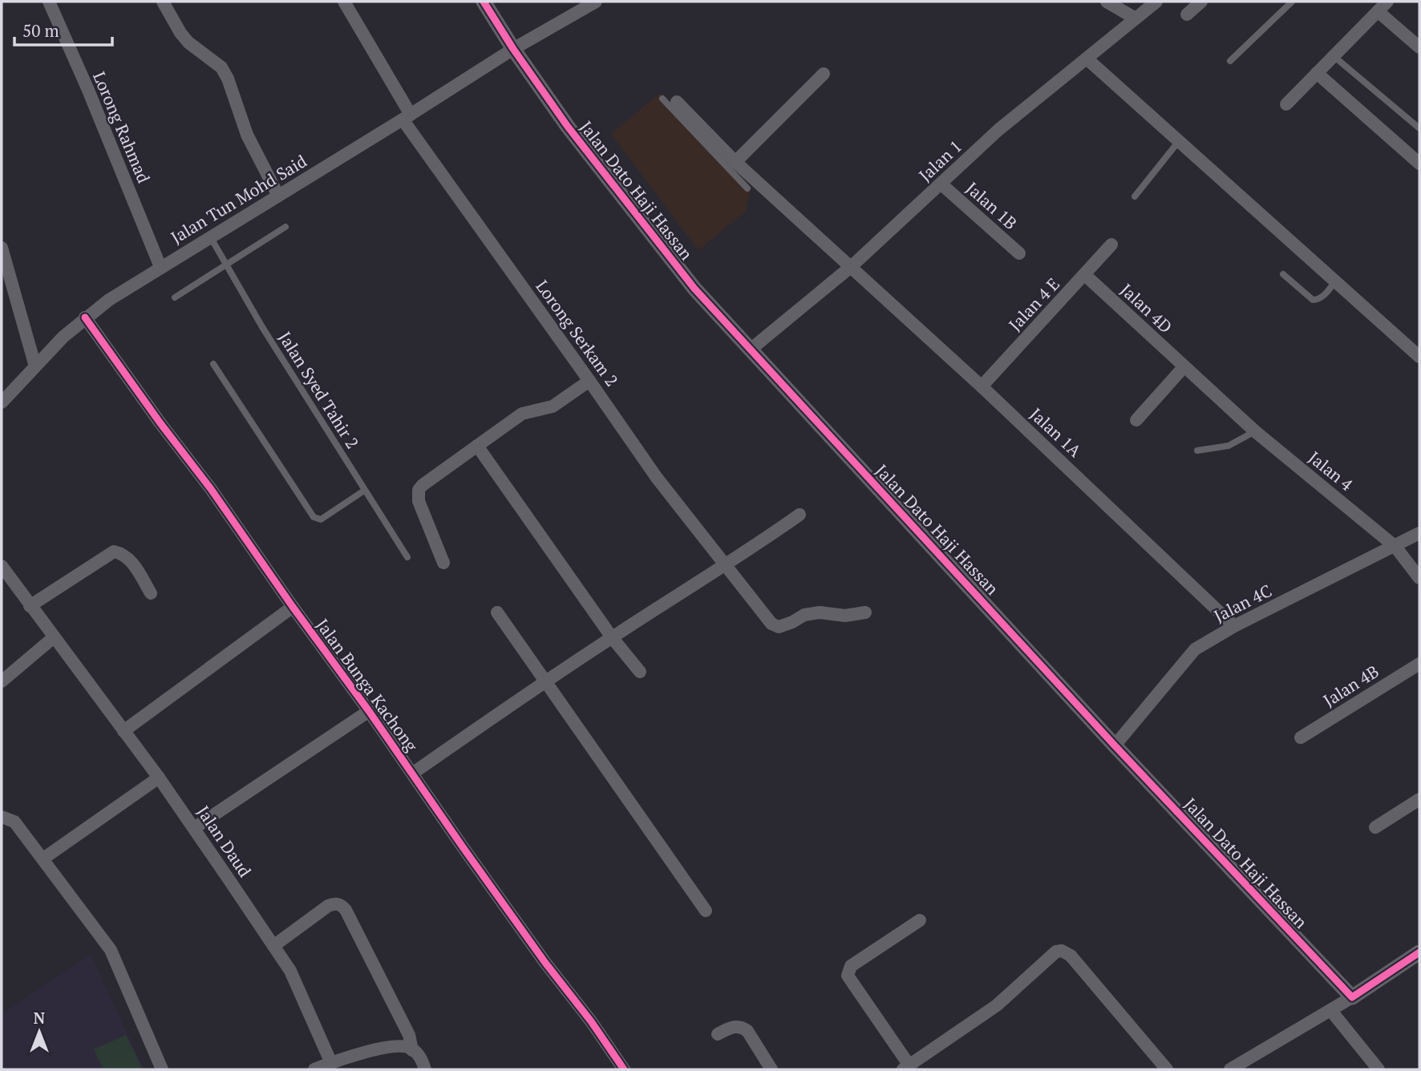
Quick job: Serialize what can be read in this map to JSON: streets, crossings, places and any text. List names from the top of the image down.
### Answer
{
  "streets": {
    "street": [
      "Lorong Rahmad",
      "Jalan 1",
      "Jalan Dato Haji Hassan",
      "Jalan Tun Mohd Said",
      "Jalan 1B",
      "Jalan 4 E",
      "Jalan 4D",
      "Lorong Serkam 2",
      "Jalan 1A",
      "Jalan 4",
      "Jalan 4C",
      "Jalan Bunga Kachong",
      "Jalan 4B",
      "Jalan Daud"
    ],
    "lane": ["Jalan Syed Tahir 2"]
  },
  "crossings": [
    ["Lorong Rahmad", "Jalan Tun Mohd Said"],
    ["Jalan 1", "Jalan Dato Haji Hassan"],
    ["Jalan 1", "Jalan 1B"],
    ["Jalan 1", "Jalan 1A"],
    ["Jalan Dato Haji Hassan", "Jalan Tun Mohd Said"],
    ["Jalan Dato Haji Hassan", "Jalan 4C"],
    ["Jalan Tun Mohd Said", "Lorong Serkam 2"],
    ["Jalan Tun Mohd Said", "Jalan Syed Tahir 2"],
    ["Jalan Tun Mohd Said", "Jalan Bunga Kachong"],
    ["Jalan 4 E", "Jalan 4D"],
    ["Jalan 4 E", "Jalan 1A"],
    ["Jalan 4D", "Jalan 4"],
    ["Jalan 1A", "Jalan 4C"],
    ["Jalan 4", "Jalan 4C"]
  ],
  "scale_bar": "50 m",
  "north": "top"
}
